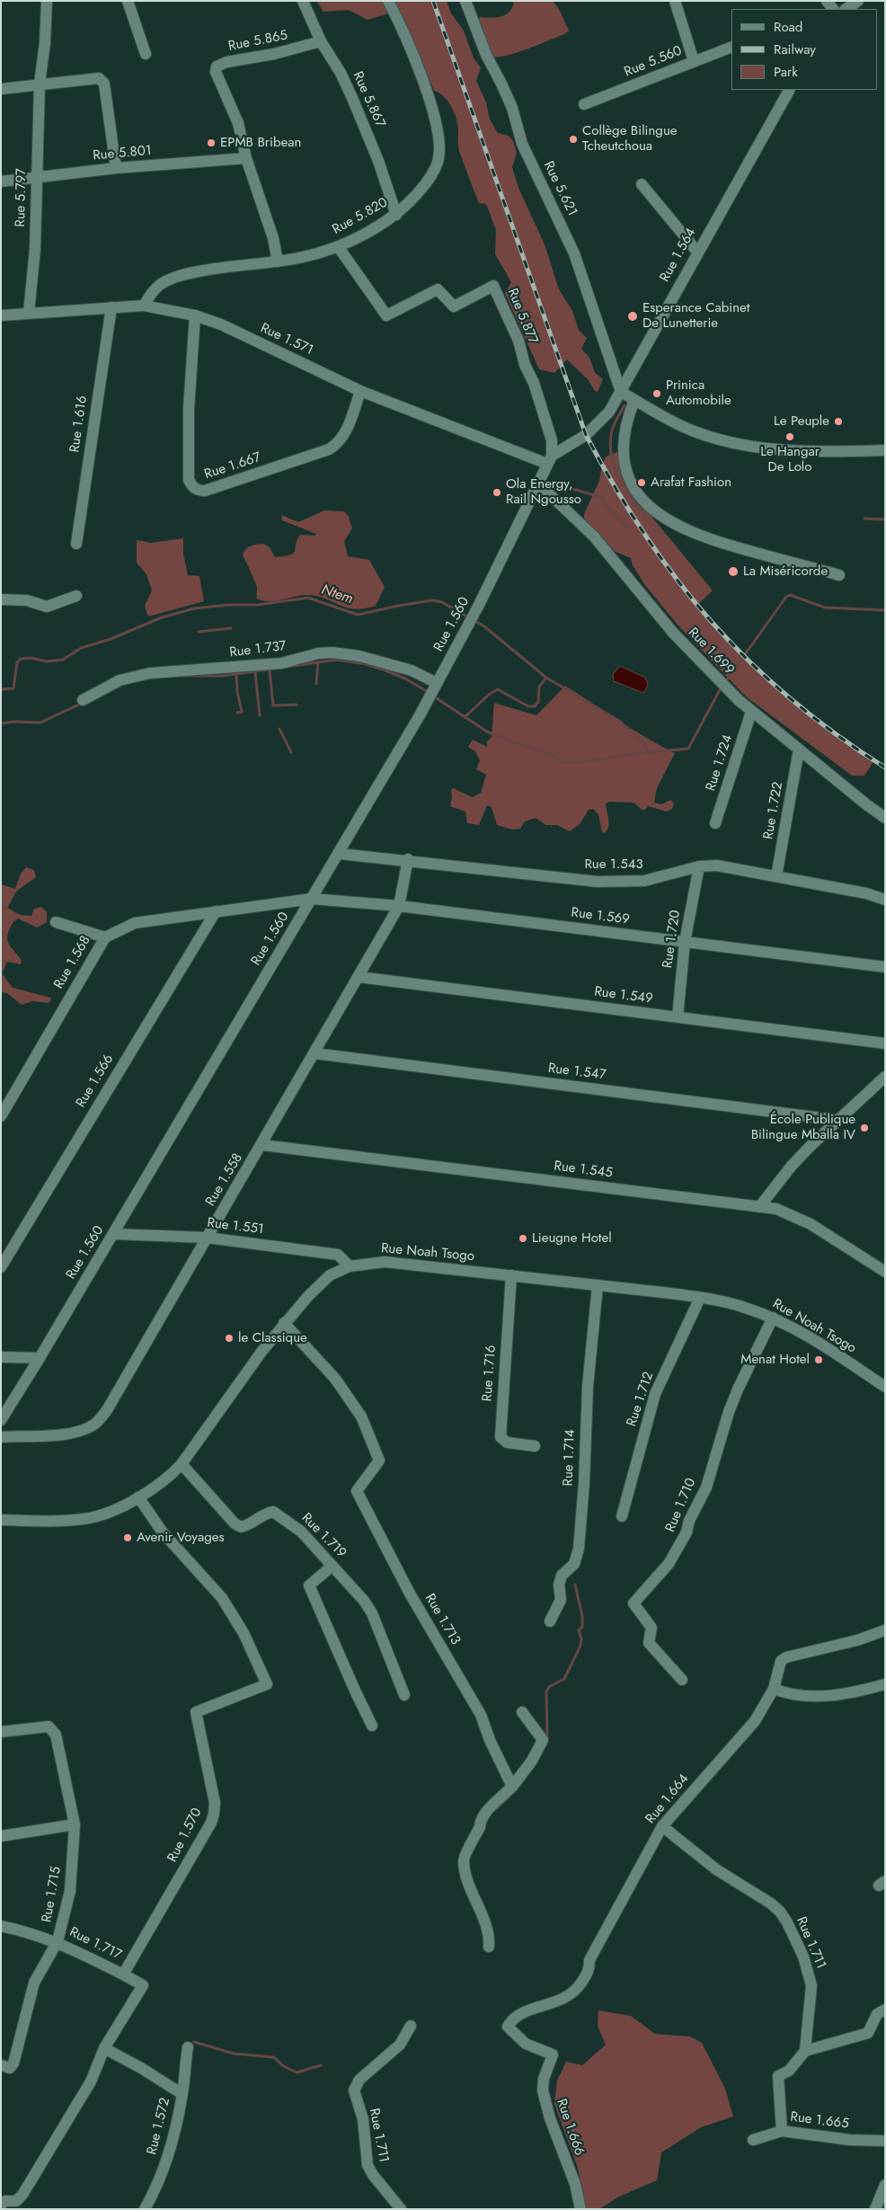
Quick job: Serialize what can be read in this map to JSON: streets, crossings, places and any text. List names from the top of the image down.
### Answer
{
  "streets": {
    "street": [
      "Rue 5.865",
      "Rue 5.560",
      "Rue 5.867",
      "Rue 5.801",
      "Rue 5.621",
      "Rue 5.797",
      "Rue 5.820",
      "Rue 1.564",
      "Rue 5.877",
      "Rue 1.571",
      "Rue 1.616",
      "Rue 1.667",
      "Rue 1.560",
      "Rue 1.737",
      "Rue 1.699",
      "Rue 1.724",
      "Rue 1.722",
      "Rue 1.543",
      "Rue 1.569",
      "Rue 1.720",
      "Rue 1.568",
      "Rue 1.549",
      "Rue 1.547",
      "Rue 1.566",
      "Rue 1.545",
      "Rue 1.558",
      "Rue 1.551",
      "Rue Noah Tsogo",
      "Rue 1.716",
      "Rue 1.712",
      "Rue 1.714",
      "Rue 1.710",
      "Rue 1.719",
      "Rue 1.713",
      "Rue 1.664",
      "Rue 1.570",
      "Rue 1.715",
      "Rue 1.711",
      "Rue 1.717",
      "Rue 1.665",
      "Rue 1.572",
      "Rue 1.666"
    ]
  },
  "crossings": [
    ["Rue 5.865", "Rue 5.867"],
    ["Rue 5.865", "Rue 5.801"],
    ["Rue 5.865", "Rue 5.820"],
    ["Rue 5.867", "Rue 5.820"],
    ["Rue 5.801", "Rue 5.797"],
    ["Rue 5.621", "Rue 1.564"],
    ["Rue 5.797", "Rue 1.571"],
    ["Rue 5.820", "Rue 5.877"],
    ["Rue 5.820", "Rue 1.571"],
    ["Rue 1.564", "Rue 5.877"],
    ["Rue 1.564", "Rue 1.571"],
    ["Rue 1.564", "Rue 1.560"],
    ["Rue 5.877", "Rue 1.571"],
    ["Rue 5.877", "Rue 1.560"],
    ["Rue 1.571", "Rue 1.616"],
    ["Rue 1.571", "Rue 1.667"],
    ["Rue 1.571", "Rue 1.560"],
    ["Rue 1.560", "Rue 1.737"],
    ["Rue 1.560", "Rue 1.699"],
    ["Rue 1.560", "Rue 1.543"],
    ["Rue 1.560", "Rue 1.569"],
    ["Rue 1.560", "Rue 1.568"],
    ["Rue 1.560", "Rue 1.551"],
    ["Rue 1.699", "Rue 1.724"],
    ["Rue 1.699", "Rue 1.722"],
    ["Rue 1.722", "Rue 1.543"],
    ["Rue 1.543", "Rue 1.720"],
    ["Rue 1.543", "Rue 1.558"],
    ["Rue 1.569", "Rue 1.720"],
    ["Rue 1.569", "Rue 1.568"],
    ["Rue 1.569", "Rue 1.558"],
    ["Rue 1.720", "Rue 1.549"],
    ["Rue 1.568", "Rue 1.566"],
    ["Rue 1.549", "Rue 1.558"],
    ["Rue 1.547", "Rue 1.558"],
    ["Rue 1.545", "Rue 1.558"],
    ["Rue 1.558", "Rue 1.551"],
    ["Rue 1.551", "Rue Noah Tsogo"],
    ["Rue Noah Tsogo", "Rue 1.716"],
    ["Rue Noah Tsogo", "Rue 1.712"],
    ["Rue Noah Tsogo", "Rue 1.714"],
    ["Rue Noah Tsogo", "Rue 1.710"],
    ["Rue Noah Tsogo", "Rue 1.719"],
    ["Rue Noah Tsogo", "Rue 1.713"],
    ["Rue Noah Tsogo", "Rue 1.570"],
    ["Rue 1.664", "Rue 1.711"],
    ["Rue 1.664", "Rue 1.666"],
    ["Rue 1.570", "Rue 1.717"],
    ["Rue 1.715", "Rue 1.717"]
  ],
  "water": ["Ntem"],
  "places": [
    "Collège Bilingue Tcheutchoua",
    "EPMB Bribean",
    "Esperance Cabinet De Lunetterie",
    "Prinica Automobile",
    "Le Peuple",
    "Le Hangar De Lolo",
    "Arafat Fashion",
    "Ola Energy, Rail Ngousso",
    "La Miséricorde",
    "École Publique Bilingue Mballa IV",
    "Lieugne Hotel",
    "le Classique",
    "Menat Hotel",
    "Avenir Voyages"
  ],
  "legend": ["Road", "Railway", "Park"]
}
